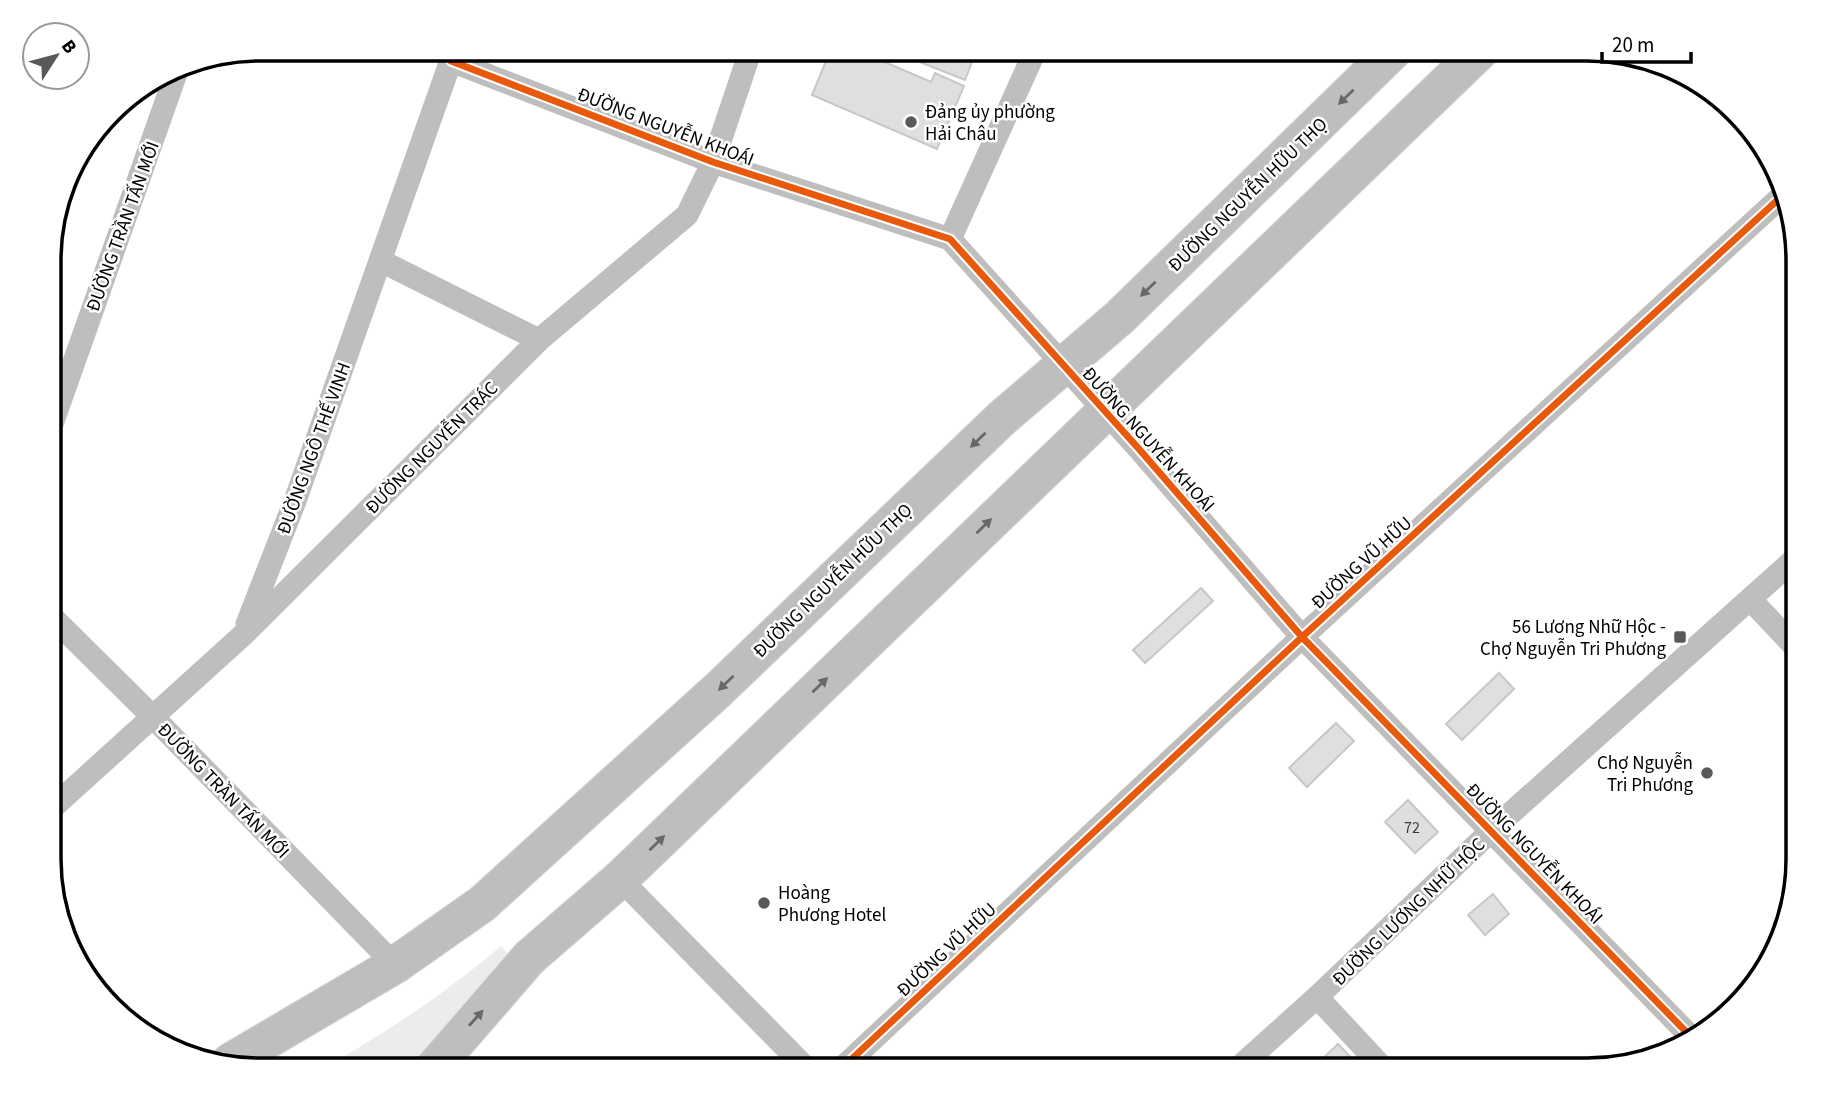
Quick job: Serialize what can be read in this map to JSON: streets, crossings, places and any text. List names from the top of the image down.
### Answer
{
  "streets": {
    "main road": ["ĐƯỜNG NGUYỄN HỮU THỌ"],
    "street": [
      "ĐƯỜNG NGUYỄN KHOÁI",
      "ĐƯỜNG TRẦN TẤN MỚI",
      "ĐƯỜNG NGUYỄN TRÁC",
      "ĐƯỜNG NGÔ THẾ VINH",
      "ĐƯỜNG VŨ HỮU",
      "ĐƯỜNG LƯƠNG NHỮ HỘC"
    ]
  },
  "crossings": [
    ["ĐƯỜNG NGUYỄN KHOÁI", "ĐƯỜNG NGUYỄN HỮU THỌ"],
    ["ĐƯỜNG NGUYỄN KHOÁI", "ĐƯỜNG NGUYỄN TRÁC"],
    ["ĐƯỜNG NGUYỄN KHOÁI", "ĐƯỜNG VŨ HỮU"],
    ["ĐƯỜNG NGUYỄN KHOÁI", "ĐƯỜNG LƯƠNG NHỮ HỘC"],
    ["ĐƯỜNG NGUYỄN HỮU THỌ", "ĐƯỜNG TRẦN TẤN MỚI"],
    ["ĐƯỜNG TRẦN TẤN MỚI", "ĐƯỜNG NGUYỄN TRÁC"],
    ["ĐƯỜNG NGUYỄN TRÁC", "ĐƯỜNG NGÔ THẾ VINH"]
  ],
  "places": {
    "other": ["Đảng ủy phường Hải Châu", "Chợ Nguyễn Tri Phương", "Hoàng Phương Hotel"],
    "transit": ["56 Lương Nhữ Hộc - Chợ Nguyễn Tri Phương"]
  },
  "house_numbers": ["72"],
  "scale_bar": "20 m",
  "north": "top right"
}
